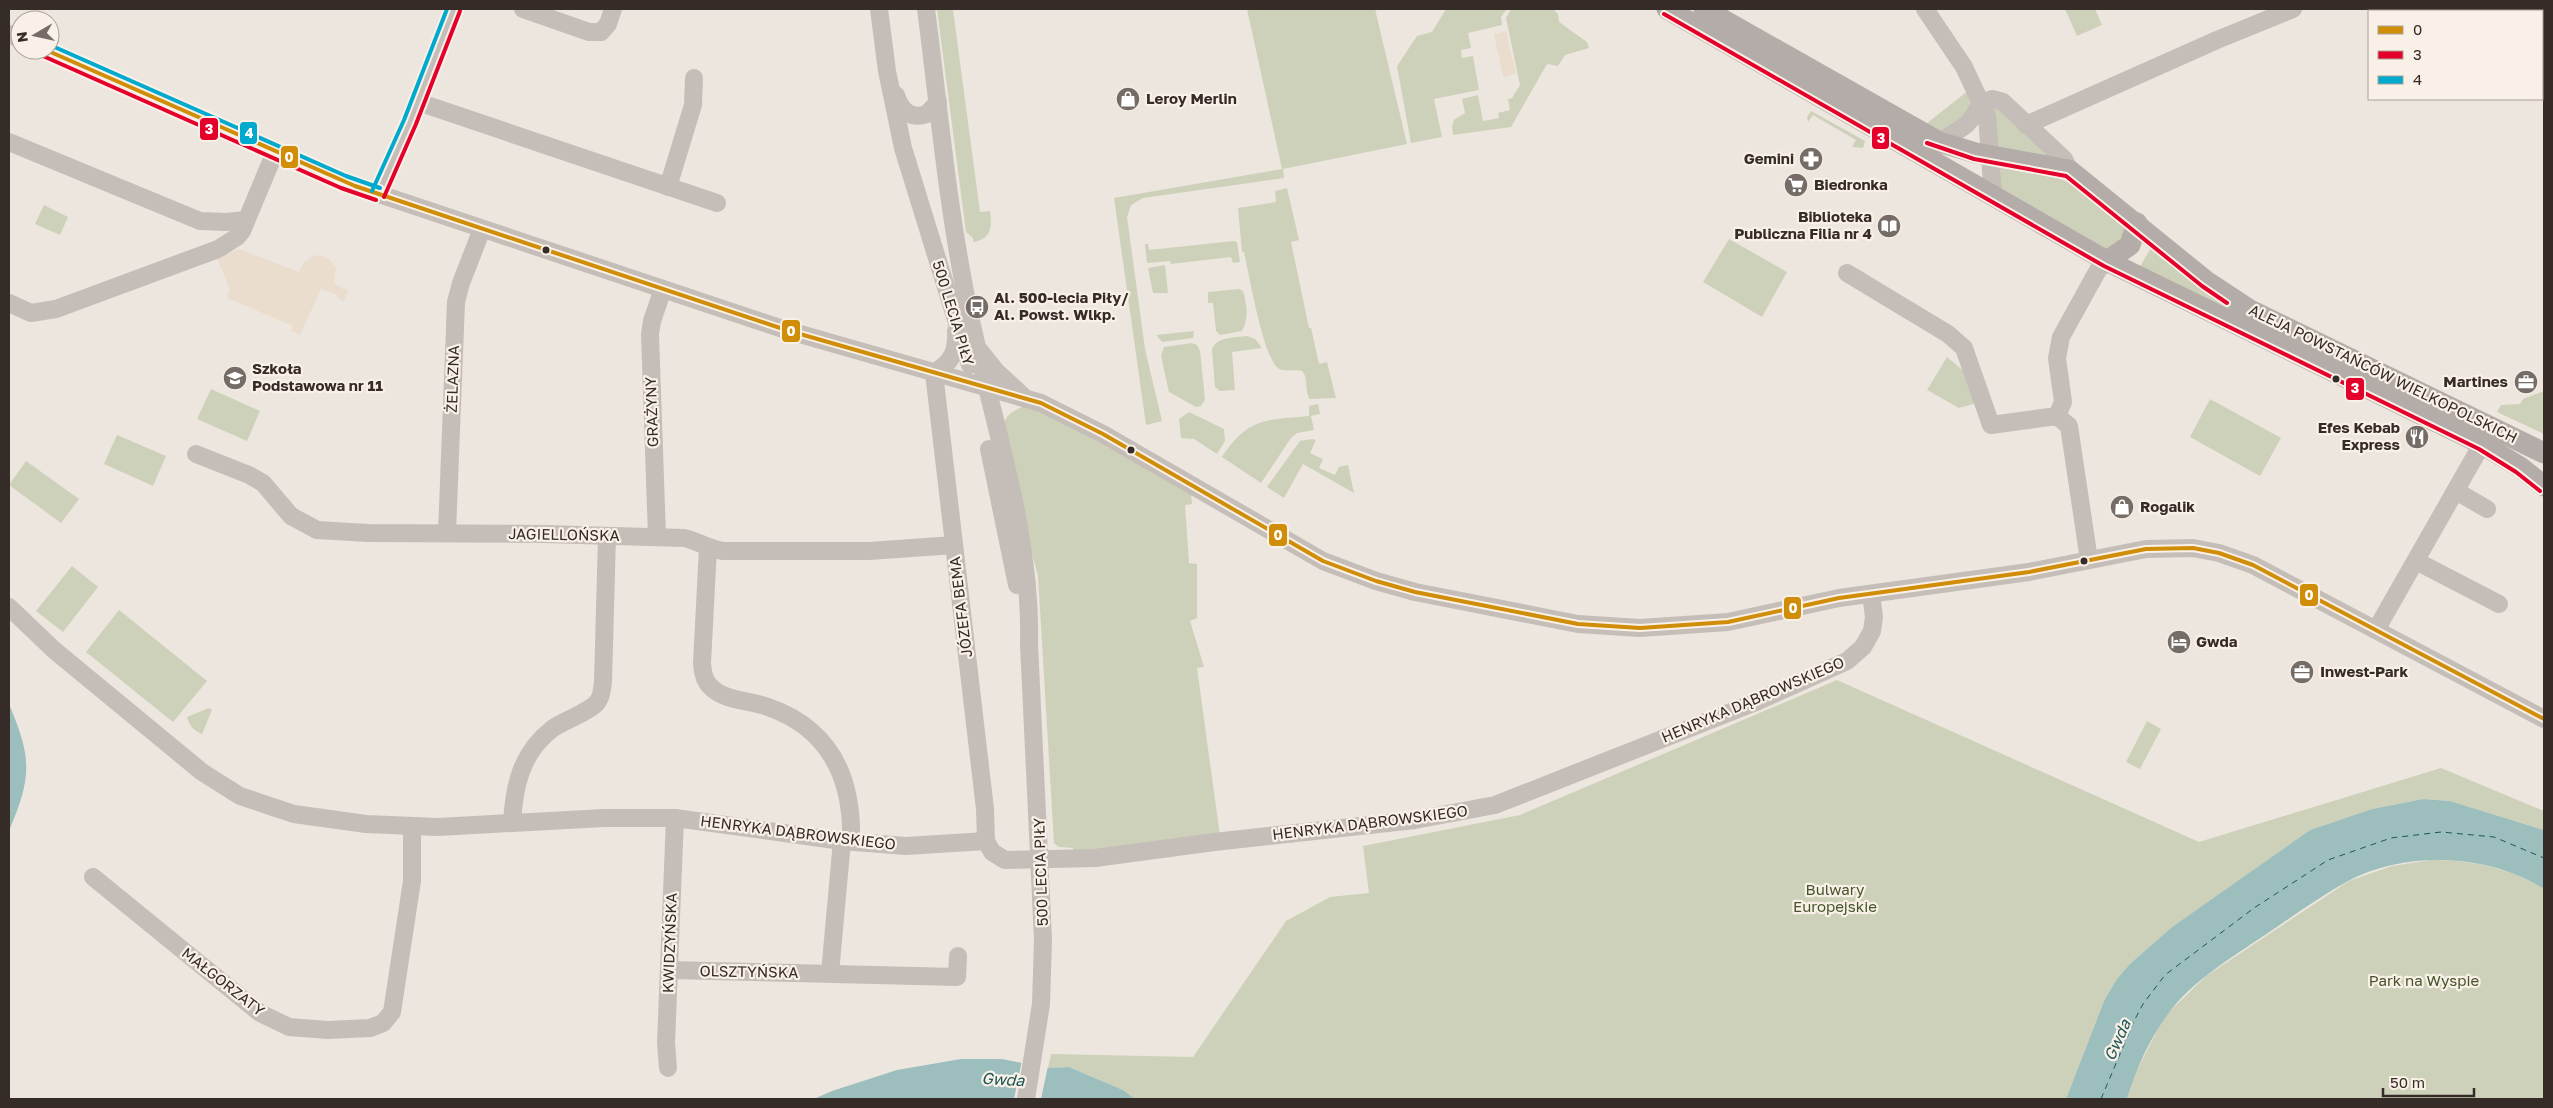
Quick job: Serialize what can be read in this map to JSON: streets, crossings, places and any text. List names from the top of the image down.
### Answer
{
  "streets": {
    "main road": ["ALEJA POWSTAŃCÓW WIELKOPOLSKICH"],
    "street": [
      "500 LECIA PIŁY",
      "ŻELAZNA",
      "GRAŻYNY",
      "JAGIELLOŃSKA",
      "JÓZEFA BEMA",
      "HENRYKA DĄBROWSKIEGO",
      "KWIDZYŃSKA",
      "OLSZTYŃSKA",
      "MAŁGORZATY"
    ]
  },
  "crossings": [
    ["500 LECIA PIŁY", "HENRYKA DĄBROWSKIEGO"],
    ["ŻELAZNA", "JAGIELLOŃSKA"],
    ["GRAŻYNY", "JAGIELLOŃSKA"],
    ["JAGIELLOŃSKA", "JÓZEFA BEMA"],
    ["JÓZEFA BEMA", "HENRYKA DĄBROWSKIEGO"],
    ["HENRYKA DĄBROWSKIEGO", "KWIDZYŃSKA"],
    ["HENRYKA DĄBROWSKIEGO", "MAŁGORZATY"],
    ["KWIDZYŃSKA", "OLSZTYŃSKA"]
  ],
  "water": ["Gwda"],
  "parks": ["Bulwary Europejskie", "Park na Wyspie"],
  "places": {
    "shop": ["Leroy Merlin", "Rogalik"],
    "pharmacy": ["Gemini"],
    "supermarket": ["Biedronka"],
    "library": ["Biblioteka Publiczna Filia nr 4"],
    "bus stop": ["Al. 500-lecia Piły/ Al. Powst. Wlkp."],
    "school or university": ["Szkoła Podstawowa nr 11"],
    "office": ["Martines", "Inwest-Park"],
    "restaurant": ["Efes Kebab Express"],
    "hotel": ["Gwda"]
  },
  "lines": ["transit line 4", "transit line 3", "transit line 0"],
  "legend": ["0", "3", "4"],
  "scale_bar": "50 m",
  "north": "left"
}
